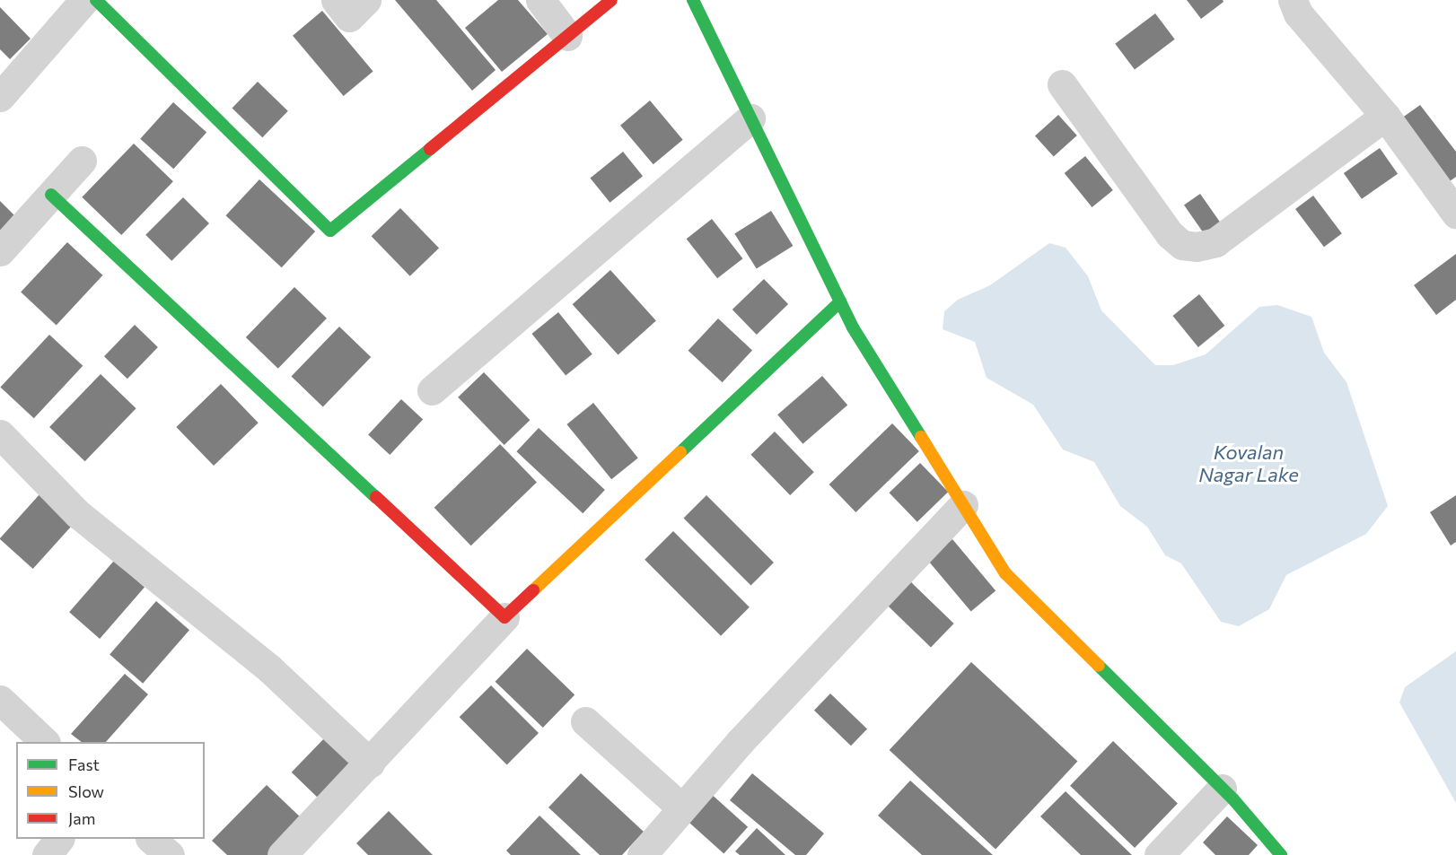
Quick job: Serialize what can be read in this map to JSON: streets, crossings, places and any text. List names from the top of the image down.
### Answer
{
  "water": ["Kovalan Nagar Lake"],
  "legend": ["Fast", "Slow", "Jam"]
}
